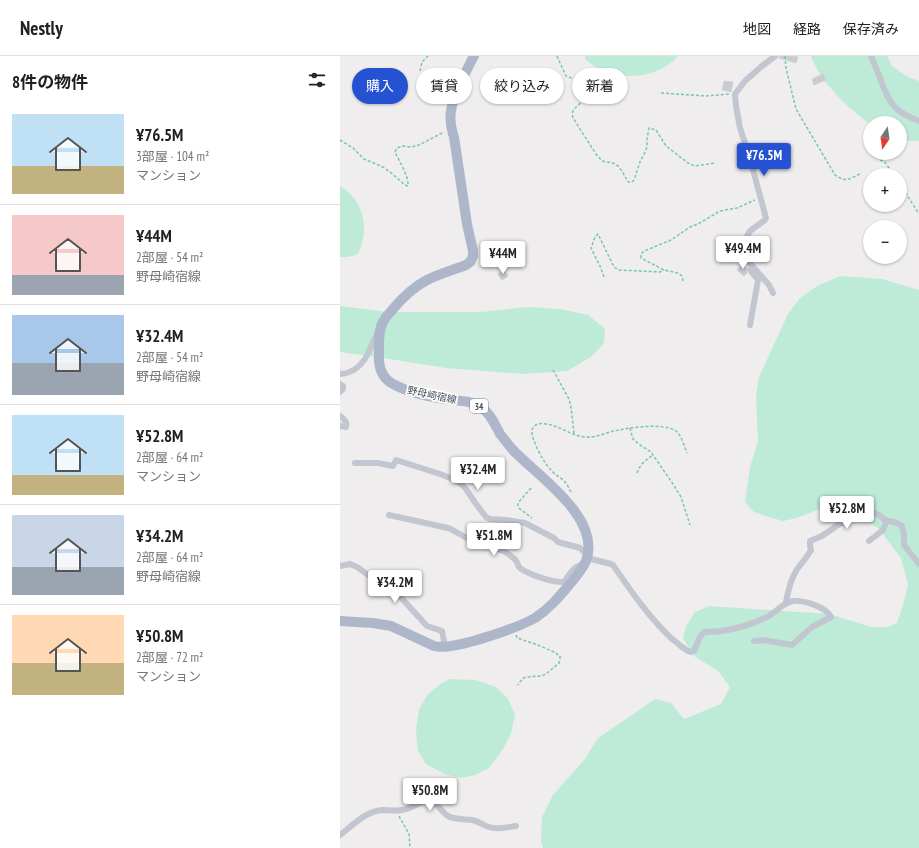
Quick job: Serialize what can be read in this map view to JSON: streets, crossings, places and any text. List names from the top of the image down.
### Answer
{
  "streets": {
    "main road": ["野母崎宿線", "34"]
  },
  "north": "bottom",
  "page": {
    "header": "Nestly",
    "nav": ["地図", "経路", "保存済み"],
    "heading": "8件の物件",
    "chip": [
      "購入",
      "賃貸",
      "絞り込み",
      "新着"
    ],
    "list": [
      {
        "name": "¥76.5M",
        "note": "3部屋 · 104 m² · マンション"
      },
      {
        "name": "¥44M",
        "note": "2部屋 · 54 m² · 野母崎宿線"
      },
      {
        "name": "¥32.4M",
        "note": "2部屋 · 54 m² · 野母崎宿線"
      },
      {
        "name": "¥52.8M",
        "note": "2部屋 · 64 m² · マンション"
      },
      {
        "name": "¥34.2M",
        "note": "2部屋 · 64 m² · 野母崎宿線"
      },
      {
        "name": "¥50.8M",
        "note": "2部屋 · 72 m² · マンション"
      }
    ],
    "map_buttons": ["+", "−"],
    "price": [
      "¥76.5M",
      "¥49.4M",
      "¥44M",
      "¥32.4M",
      "¥52.8M",
      "¥51.8M",
      "¥34.2M",
      "¥50.8M"
    ]
  }
}
